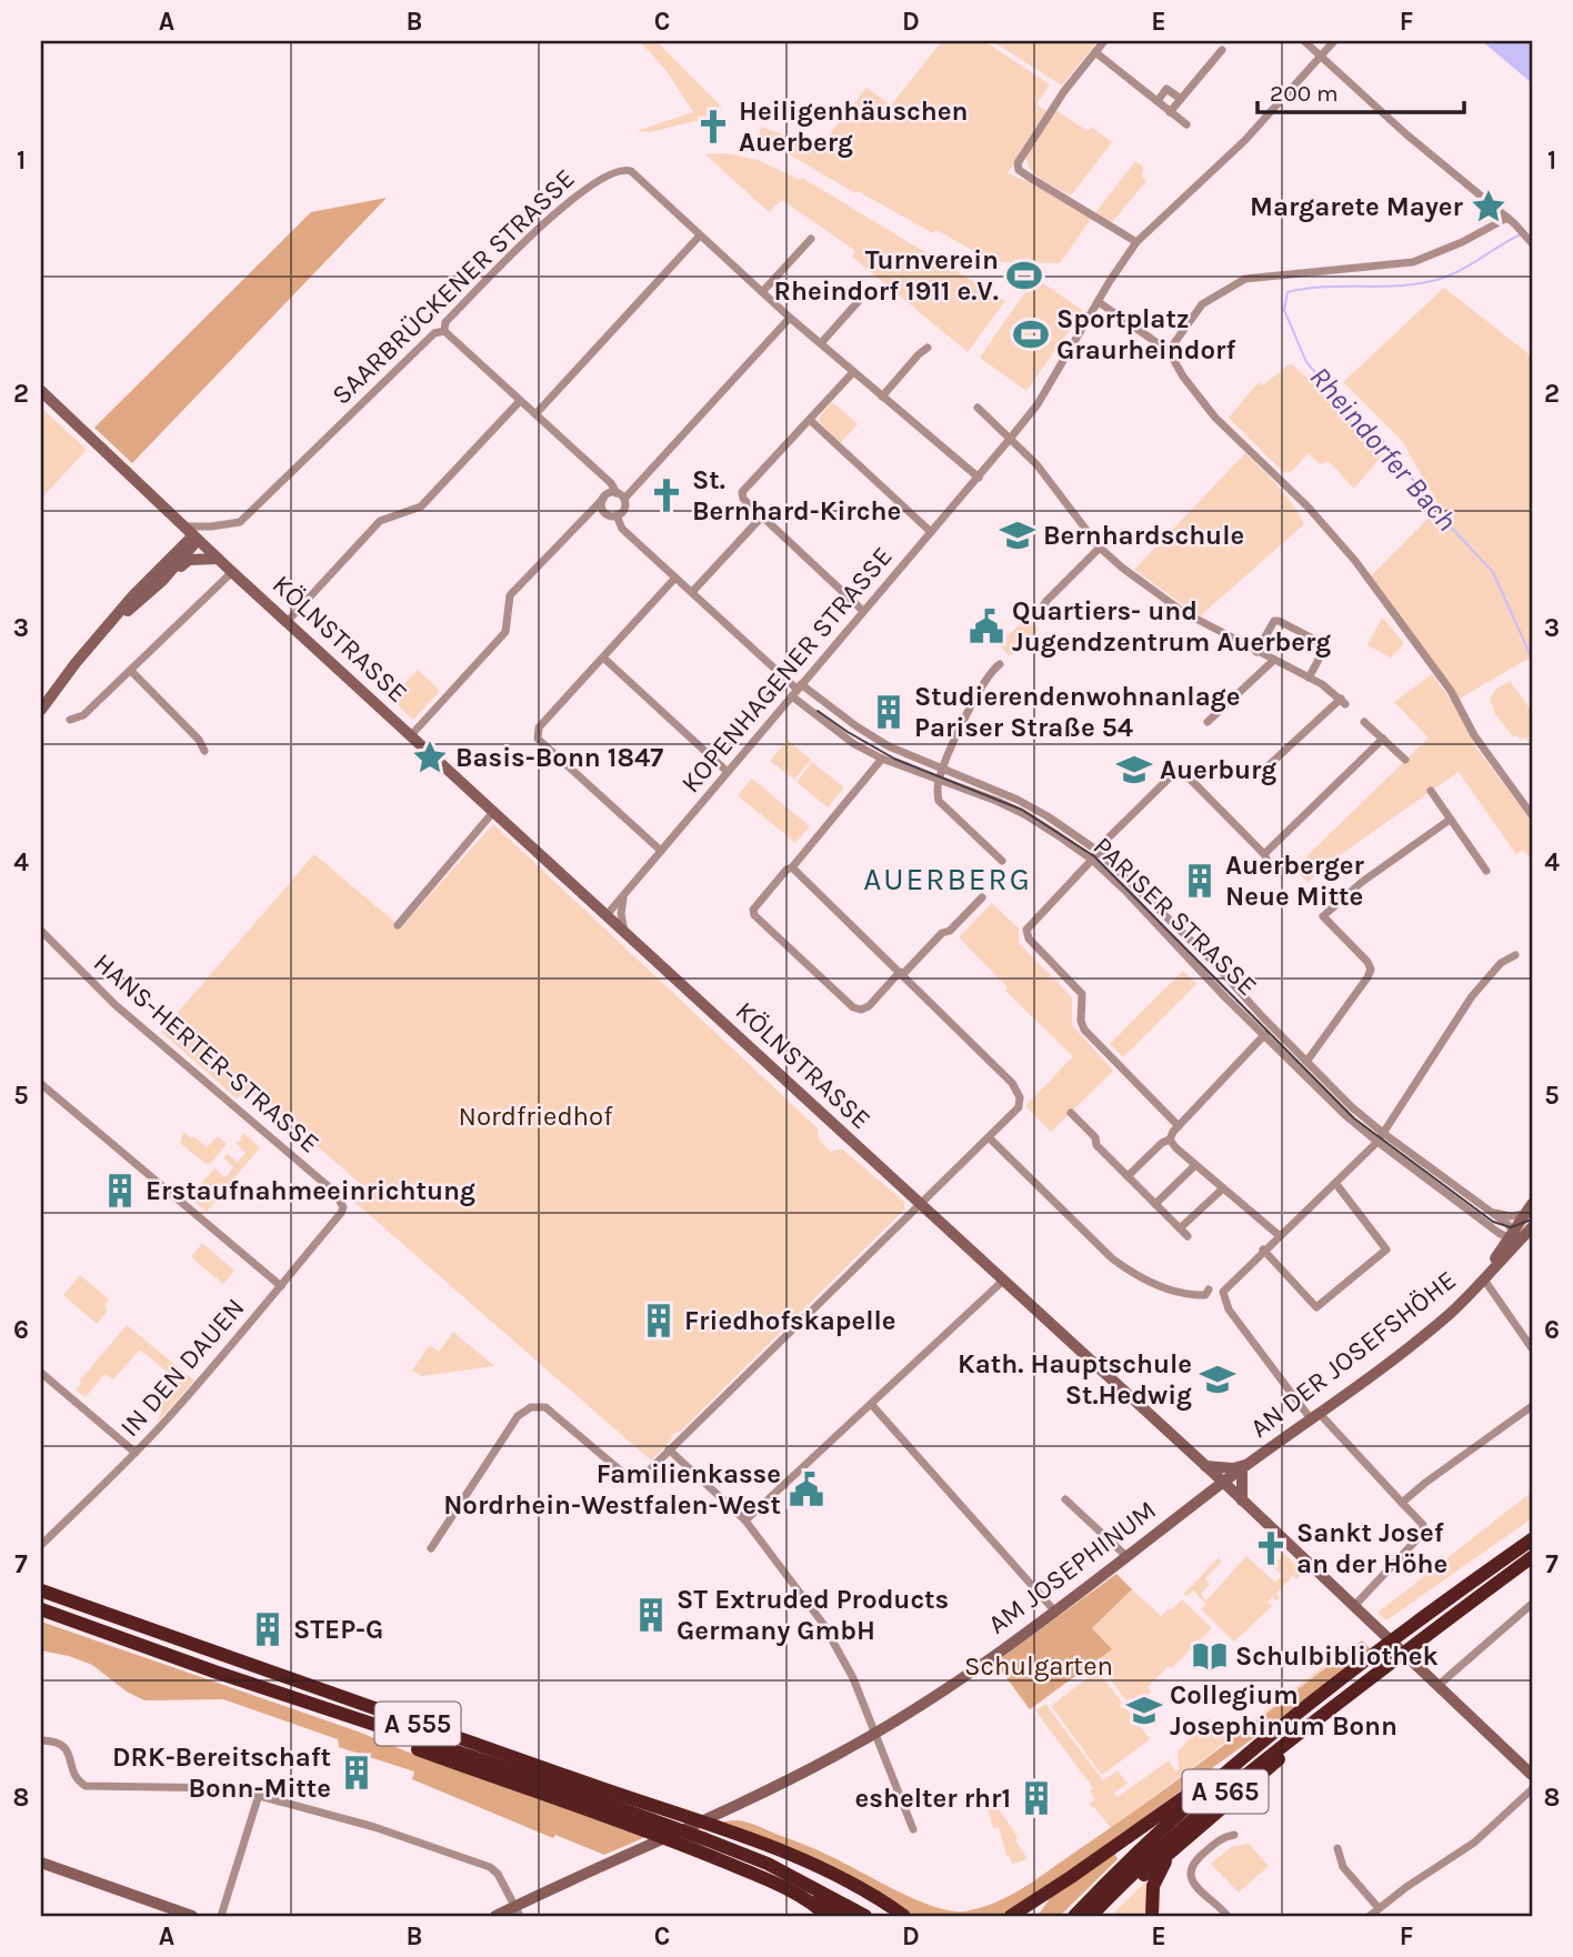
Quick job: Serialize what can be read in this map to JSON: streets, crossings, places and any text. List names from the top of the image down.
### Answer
{
  "streets": {
    "highway": ["A 555", "A 565"],
    "main road": ["KÖLNSTRASSE", "AN DER JOSEFSHÖHE", "AM JOSEPHINUM"],
    "street": [
      "SAARBRÜCKENER STRASSE",
      "KOPENHAGENER STRASSE",
      "PARISER STRASSE",
      "HANS-HERTER-STRASSE",
      "IN DEN DAUEN"
    ]
  },
  "crossings": [
    ["SAARBRÜCKENER STRASSE", "KÖLNSTRASSE"],
    ["SAARBRÜCKENER STRASSE", "KOPENHAGENER STRASSE"],
    ["KÖLNSTRASSE", "KOPENHAGENER STRASSE"],
    ["KÖLNSTRASSE", "AN DER JOSEFSHÖHE"],
    ["KÖLNSTRASSE", "AM JOSEPHINUM"],
    ["KOPENHAGENER STRASSE", "PARISER STRASSE"],
    ["PARISER STRASSE", "AN DER JOSEFSHÖHE"],
    ["HANS-HERTER-STRASSE", "IN DEN DAUEN"],
    ["AN DER JOSEFSHÖHE", "AM JOSEPHINUM"]
  ],
  "districts": ["AUERBERG"],
  "water": ["Rheindorfer Bach"],
  "parks": ["Nordfriedhof", "Schulgarten"],
  "places": {
    "church": ["Heiligenhäuschen Auerberg", "St. Bernhard-Kirche", "Sankt Josef an der Höhe"],
    "place": ["Margarete Mayer", "Basis-Bonn 1847"],
    "sports": ["Turnverein Rheindorf 1911 e.V.", "Sportplatz Graurheindorf"],
    "school or university": [
      "Bernhardschule",
      "Auerburg",
      "Kath. Hauptschule St.Hedwig",
      "Collegium Josephinum Bonn"
    ],
    "public building": ["Quartiers- und Jugendzentrum Auerberg", "Familienkasse Nordrhein-Westfalen-West"],
    "building": [
      "Studierendenwohnanlage Pariser Straße 54",
      "Auerberger Neue Mitte",
      "Erstaufnahmeeinrichtung",
      "Friedhofskapelle",
      "ST Extruded Products Germany GmbH",
      "STEP-G",
      "DRK-Bereitschaft Bonn-Mitte",
      "eshelter rhr1"
    ],
    "library": ["Schulbibliothek"]
  },
  "scale_bar": "200 m",
  "grid": {
    "columns": [
      "A",
      "B",
      "C",
      "D",
      "E",
      "F"
    ],
    "rows": [
      "1",
      "2",
      "3",
      "4",
      "5",
      "6",
      "7",
      "8"
    ]
  }
}
